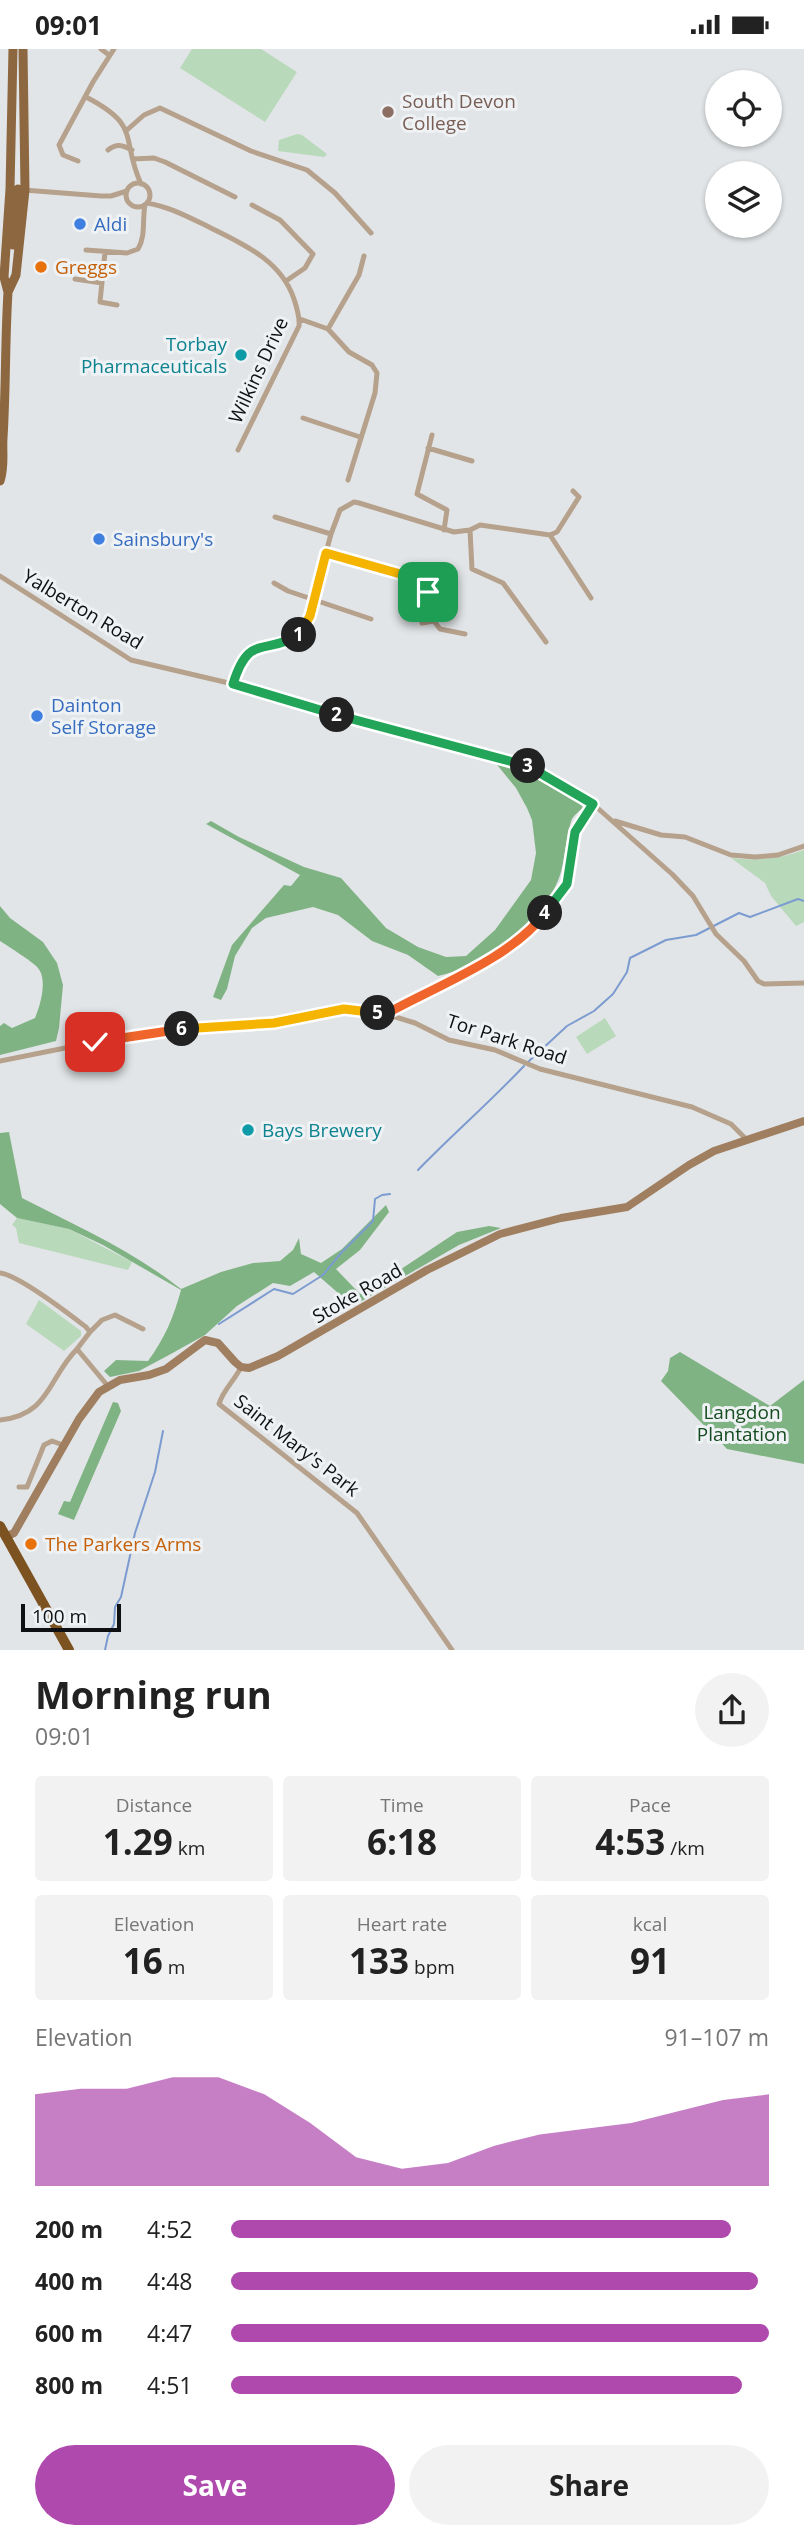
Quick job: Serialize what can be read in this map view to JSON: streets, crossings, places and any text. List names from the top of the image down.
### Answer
{
  "streets": {
    "street": [
      "Wilkins Drive",
      "Yalberton Road",
      "Tor Park Road",
      "Stoke Road",
      "Saint Mary's Park"
    ]
  },
  "crossings": [
    ["Tor Park Road", "Stoke Road"],
    ["Stoke Road", "Saint Mary's Park"]
  ],
  "parks": ["Langdon Plantation"],
  "places": [
    "South Devon College",
    "Aldi",
    "Greggs",
    "Torbay Pharmaceuticals",
    "Sainsbury's",
    "Dainton Self Storage",
    "Bays Brewery",
    "The Parkers Arms"
  ],
  "scale_bar": "100 m",
  "page": {
    "status": "09:01",
    "pins": [
      "1",
      "2",
      "3",
      "4",
      "5",
      "6"
    ],
    "scale": "100 m",
    "heading": ["Morning run", "09:01"],
    "stats": [
      ["Distance", "1.29 km"],
      ["Time", "6:18"],
      ["Pace", "4:53 /km"],
      ["Elevation", "16 m"],
      ["Heart rate", "133 bpm"],
      ["kcal", "91"]
    ],
    "chart": ["Elevation", "91–107 m"],
    "list": [
      {
        "name": "200 m",
        "note": "4:52"
      },
      {
        "name": "400 m",
        "note": "4:48"
      },
      {
        "name": "600 m",
        "note": "4:47"
      },
      {
        "name": "800 m",
        "note": "4:51"
      }
    ],
    "buttons": ["Save", "Share"]
  }
}
